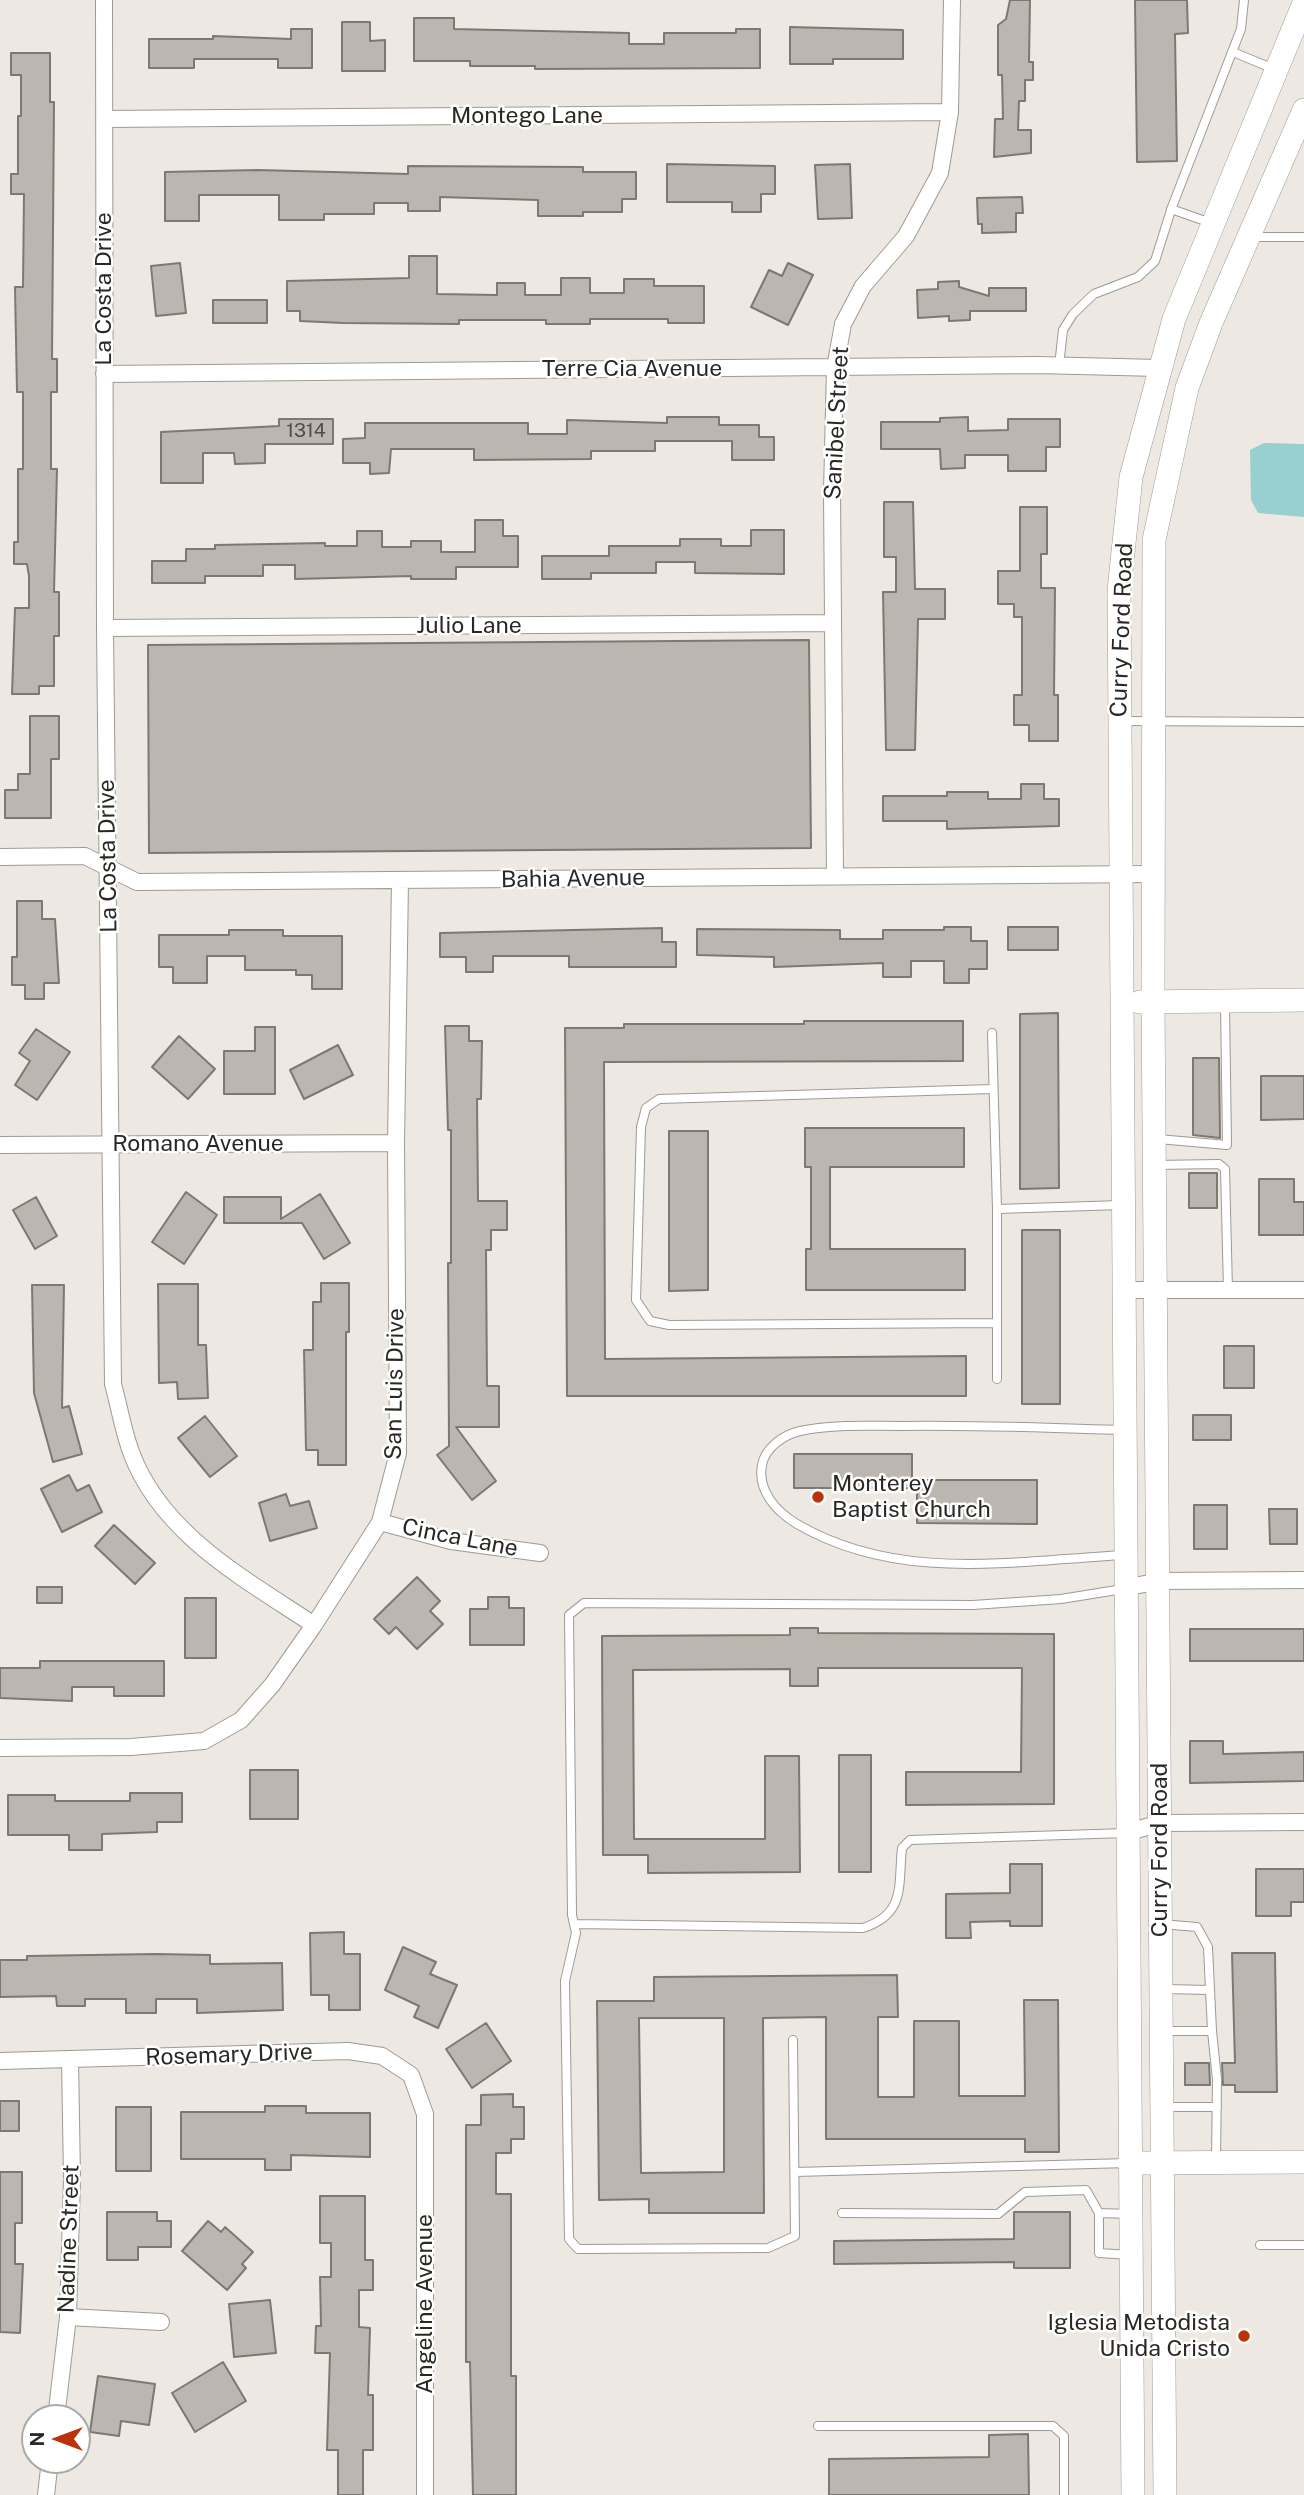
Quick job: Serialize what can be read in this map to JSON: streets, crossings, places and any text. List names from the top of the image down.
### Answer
{
  "streets": {
    "main road": ["Curry Ford Road"],
    "street": [
      "Montego Lane",
      "La Costa Drive",
      "Terre Cia Avenue",
      "Sanibel Street",
      "Julio Lane",
      "Bahia Avenue",
      "Romano Avenue",
      "San Luis Drive",
      "Cinca Lane",
      "Rosemary Drive",
      "Nadine Street",
      "Angeline Avenue"
    ]
  },
  "crossings": [
    ["Montego Lane", "La Costa Drive"],
    ["Montego Lane", "Sanibel Street"],
    ["La Costa Drive", "Terre Cia Avenue"],
    ["La Costa Drive", "Julio Lane"],
    ["La Costa Drive", "Bahia Avenue"],
    ["La Costa Drive", "Romano Avenue"],
    ["La Costa Drive", "San Luis Drive"],
    ["Terre Cia Avenue", "Sanibel Street"],
    ["Terre Cia Avenue", "Curry Ford Road"],
    ["Sanibel Street", "Julio Lane"],
    ["Sanibel Street", "Bahia Avenue"],
    ["Curry Ford Road", "Bahia Avenue"],
    ["Bahia Avenue", "San Luis Drive"],
    ["Romano Avenue", "San Luis Drive"],
    ["San Luis Drive", "Cinca Lane"],
    ["Rosemary Drive", "Nadine Street"],
    ["Rosemary Drive", "Angeline Avenue"]
  ],
  "places": ["Monterey Baptist Church", "Iglesia Metodista Unida Cristo"],
  "house_numbers": ["1314"],
  "north": "left"
}
